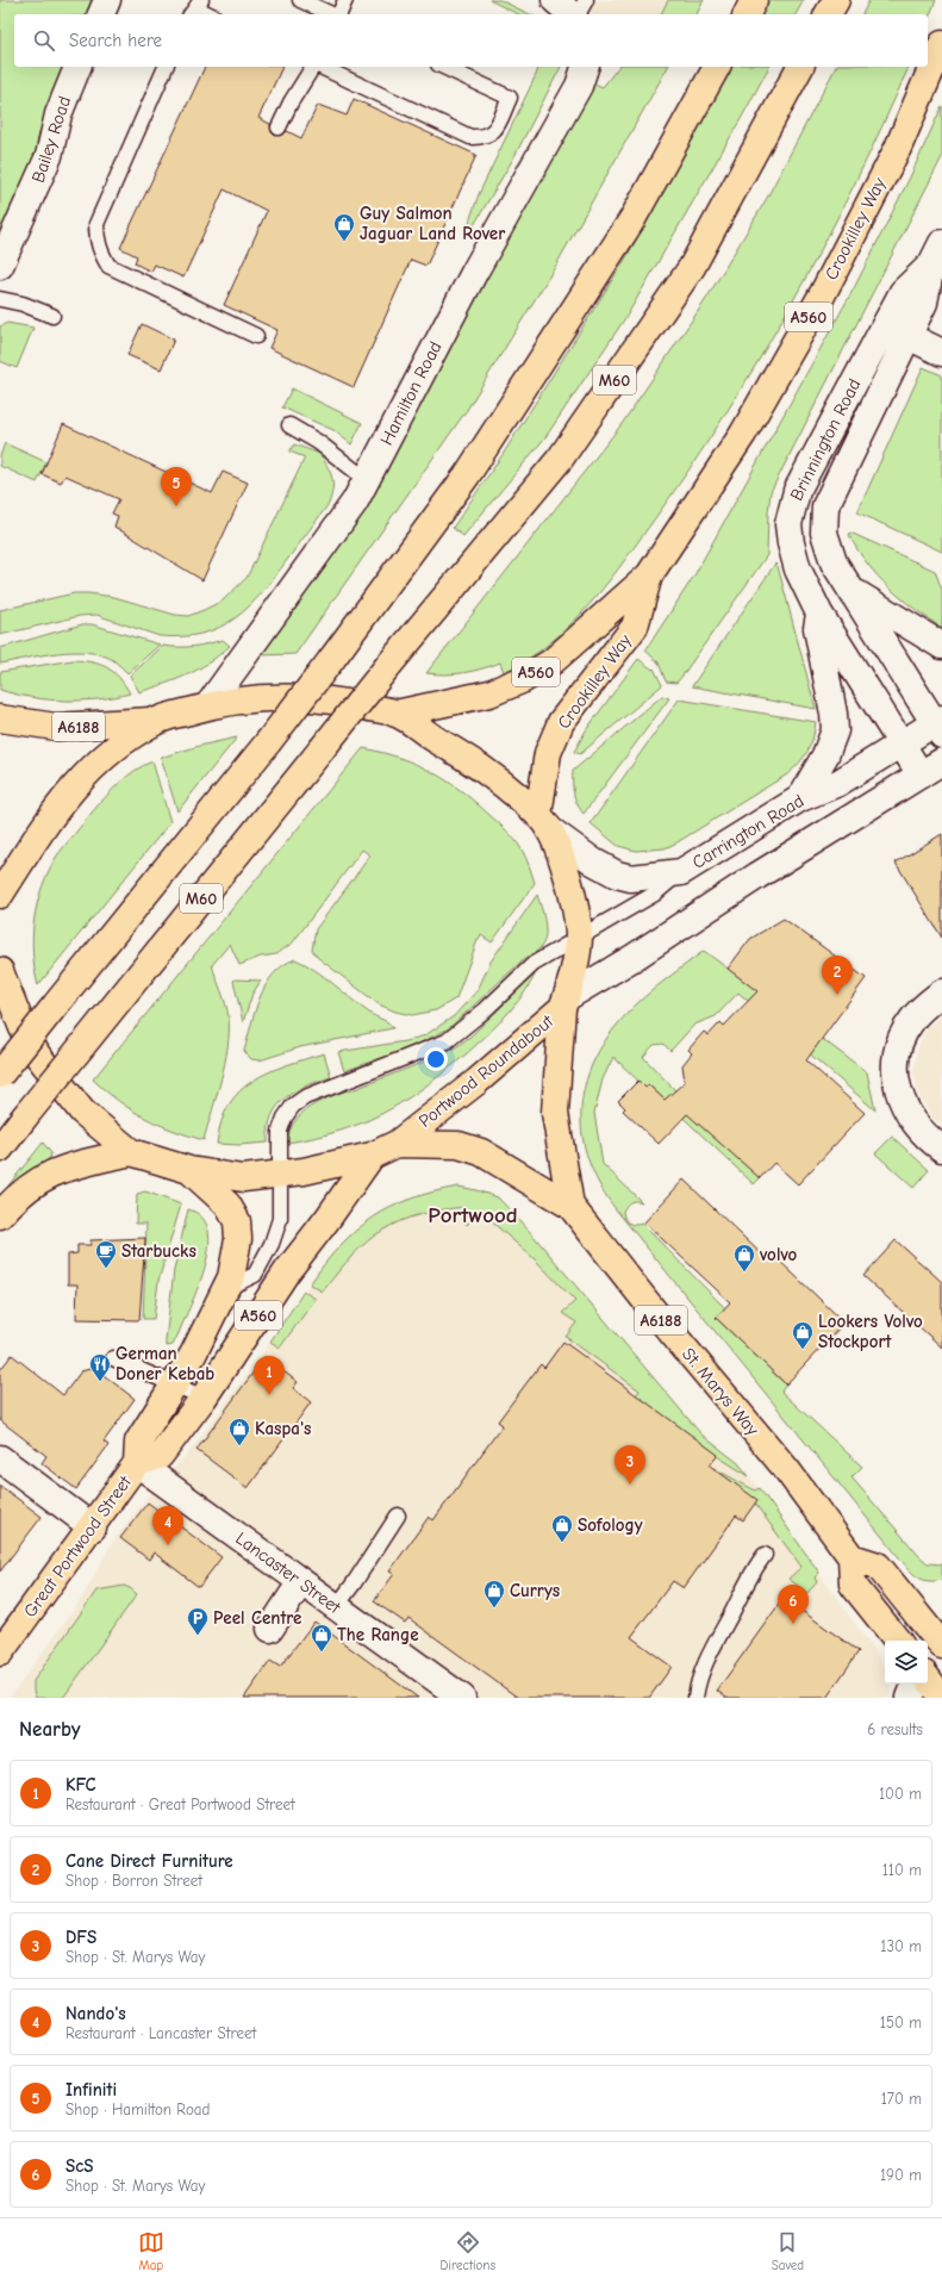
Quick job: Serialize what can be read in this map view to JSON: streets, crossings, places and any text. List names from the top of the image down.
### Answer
{
  "streets": {
    "main road": [
      "Crookilley Way",
      "A560",
      "M60",
      "A6188",
      "Portwood Roundabout",
      "St. Marys Way",
      "Great Portwood Street"
    ],
    "street": [
      "Bailey Road",
      "Hamilton Road",
      "Brinnington Road",
      "Carrington Road",
      "Lancaster Street"
    ]
  },
  "crossings": [
    ["Crookilley Way", "Carrington Road"],
    ["Crookilley Way", "Portwood Roundabout"],
    ["Brinnington Road", "Carrington Road"],
    ["Carrington Road", "Portwood Roundabout"],
    ["Portwood Roundabout", "St. Marys Way"],
    ["Portwood Roundabout", "Great Portwood Street"],
    ["Great Portwood Street", "Lancaster Street"]
  ],
  "districts": ["Portwood"],
  "places": {
    "shop": [
      "Guy Salmon Jaguar Land Rover",
      "volvo",
      "Lookers Volvo Stockport",
      "Kaspa's",
      "Sofology",
      "Currys",
      "The Range"
    ],
    "cafe": ["Starbucks"],
    "restaurant": ["German Doner Kebab"],
    "parking": ["Peel Centre"]
  },
  "page": {
    "search": "Search here",
    "pins": [
      "5",
      "2",
      "1",
      "3",
      "4",
      "6"
    ],
    "heading": ["Nearby", "6 results"],
    "list": [
      {
        "mark": "1",
        "name": "KFC",
        "note": "Restaurant · Great Portwood Street",
        "value": "100 m"
      },
      {
        "mark": "2",
        "name": "Cane Direct Furniture",
        "note": "Shop · Borron Street",
        "value": "110 m"
      },
      {
        "mark": "3",
        "name": "DFS",
        "note": "Shop · St. Marys Way",
        "value": "130 m"
      },
      {
        "mark": "4",
        "name": "Nando's",
        "note": "Restaurant · Lancaster Street",
        "value": "150 m"
      },
      {
        "mark": "5",
        "name": "Infiniti",
        "note": "Shop · Hamilton Road",
        "value": "170 m"
      },
      {
        "mark": "6",
        "name": "ScS",
        "note": "Shop · St. Marys Way",
        "value": "190 m"
      }
    ],
    "nav": ["Map", "Directions", "Saved"]
  }
}
